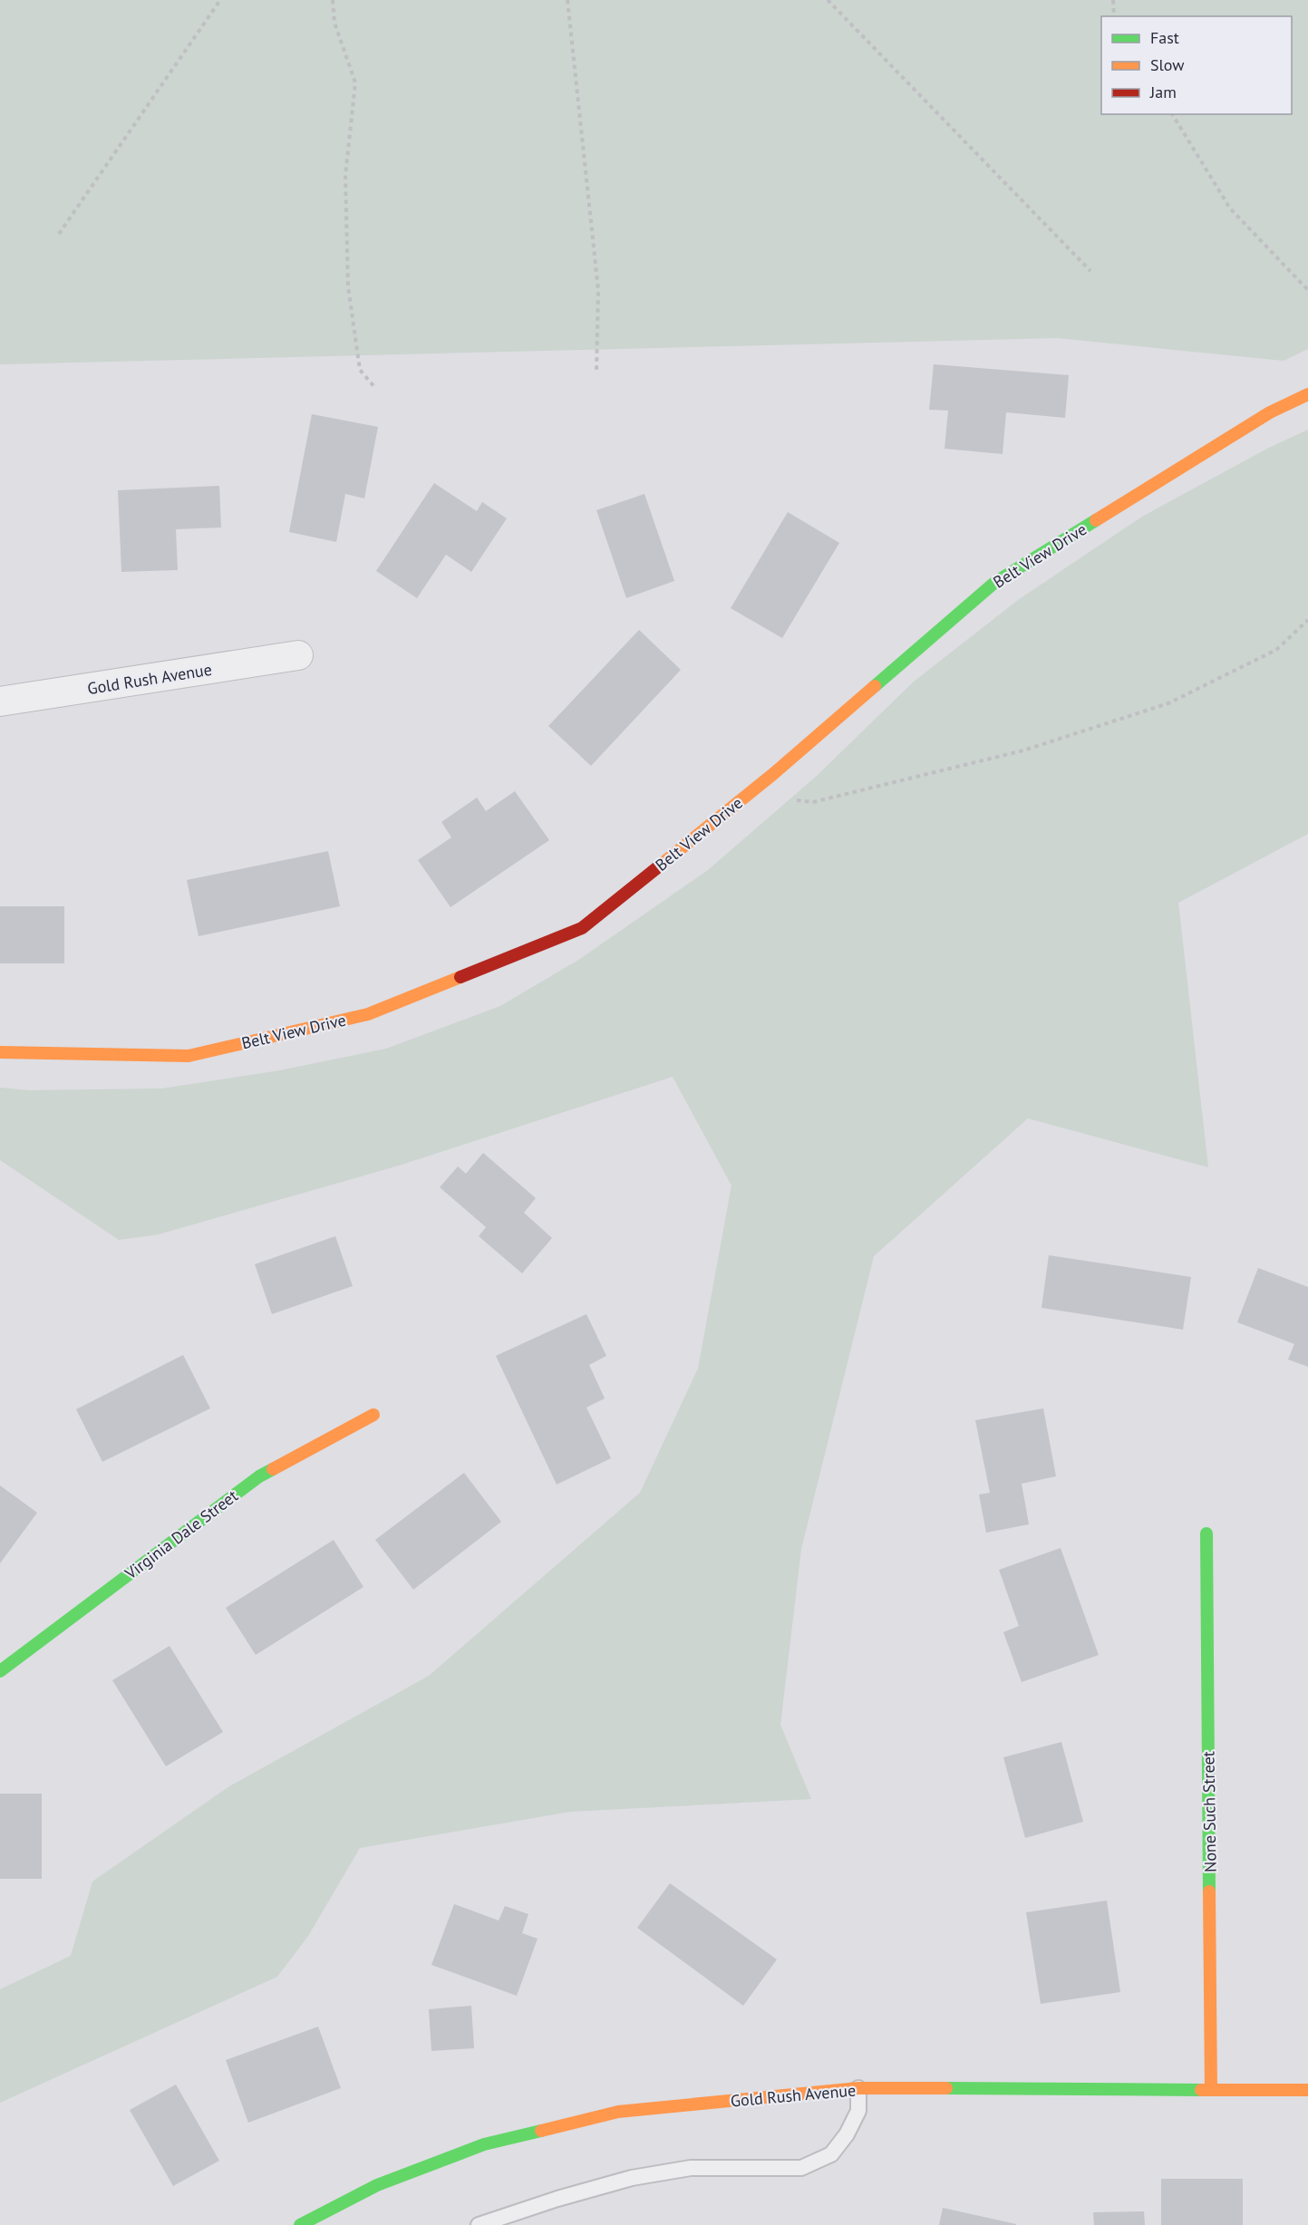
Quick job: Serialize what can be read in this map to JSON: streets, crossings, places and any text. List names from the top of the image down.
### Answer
{
  "streets": {
    "street": [
      "Belt View Drive",
      "Gold Rush Avenue",
      "Virginia Dale Street",
      "None Such Street"
    ]
  },
  "crossings": [
    ["Gold Rush Avenue", "None Such Street"]
  ],
  "legend": ["Fast", "Slow", "Jam"]
}
